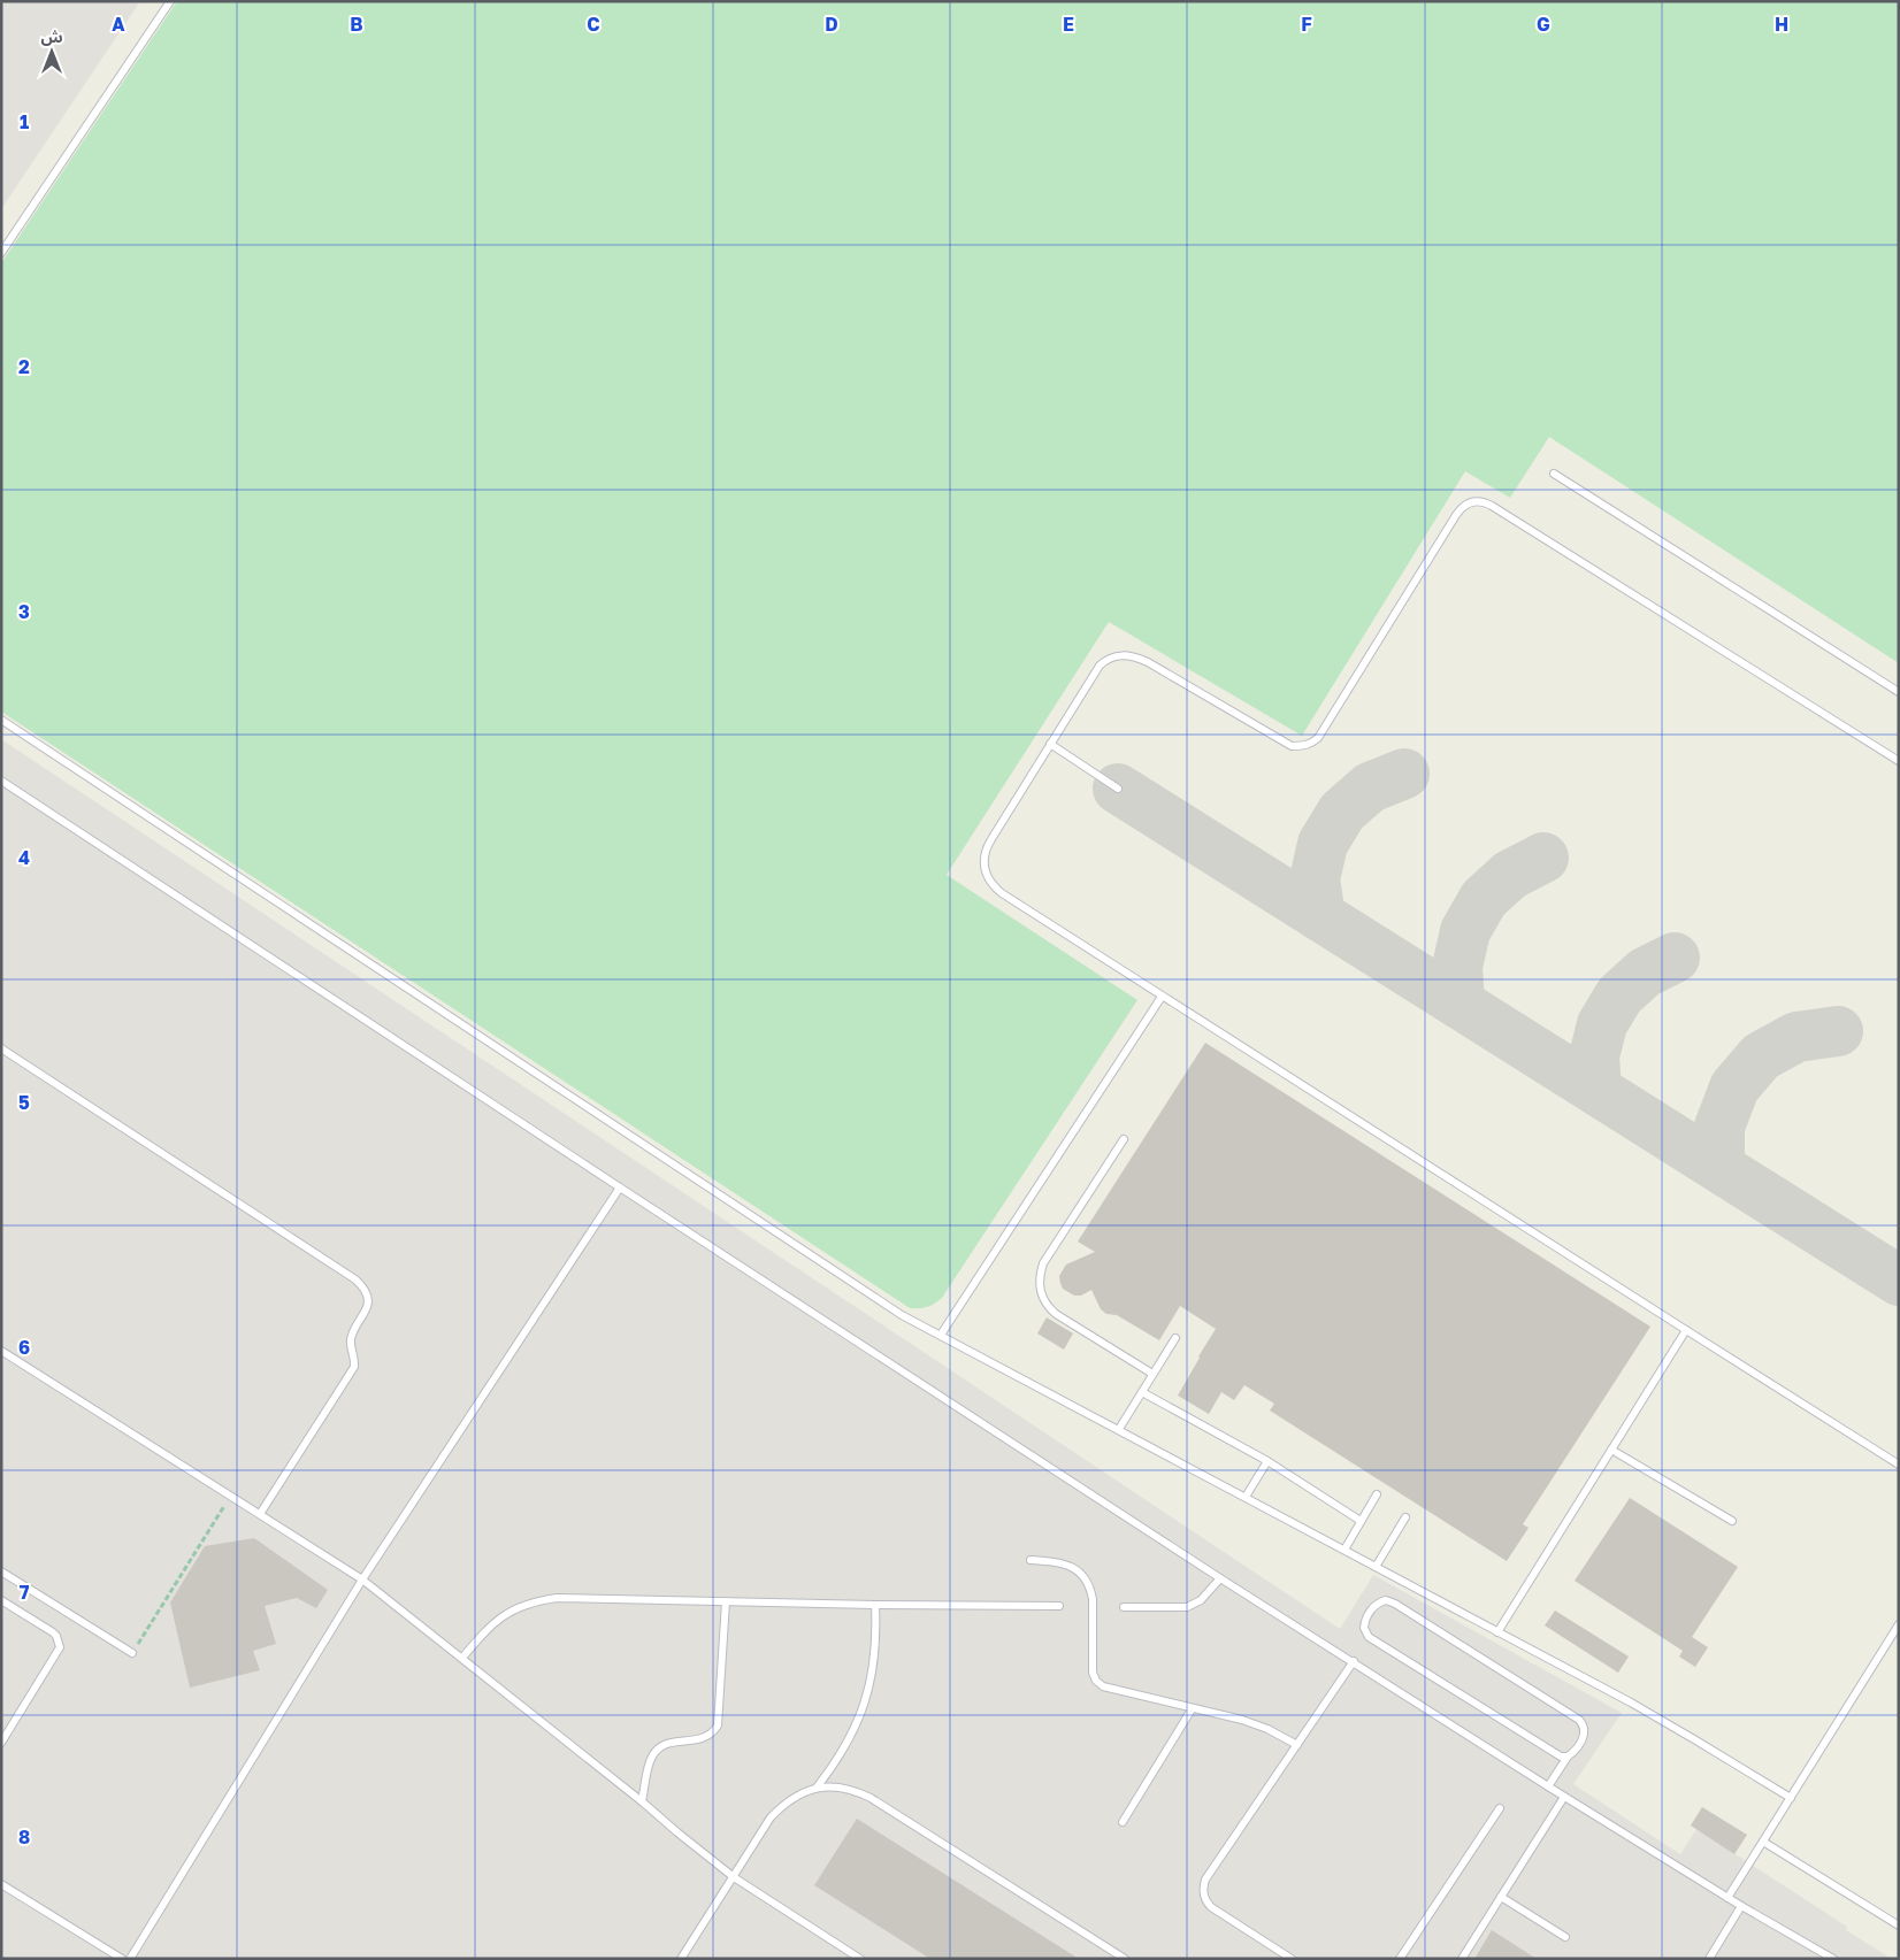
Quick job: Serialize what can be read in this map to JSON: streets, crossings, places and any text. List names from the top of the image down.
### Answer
{
  "north": "top",
  "grid": {
    "columns": [
      "A",
      "B",
      "C",
      "D",
      "E",
      "F",
      "G",
      "H"
    ],
    "rows": [
      "1",
      "2",
      "3",
      "4",
      "5",
      "6",
      "7",
      "8"
    ]
  }
}
